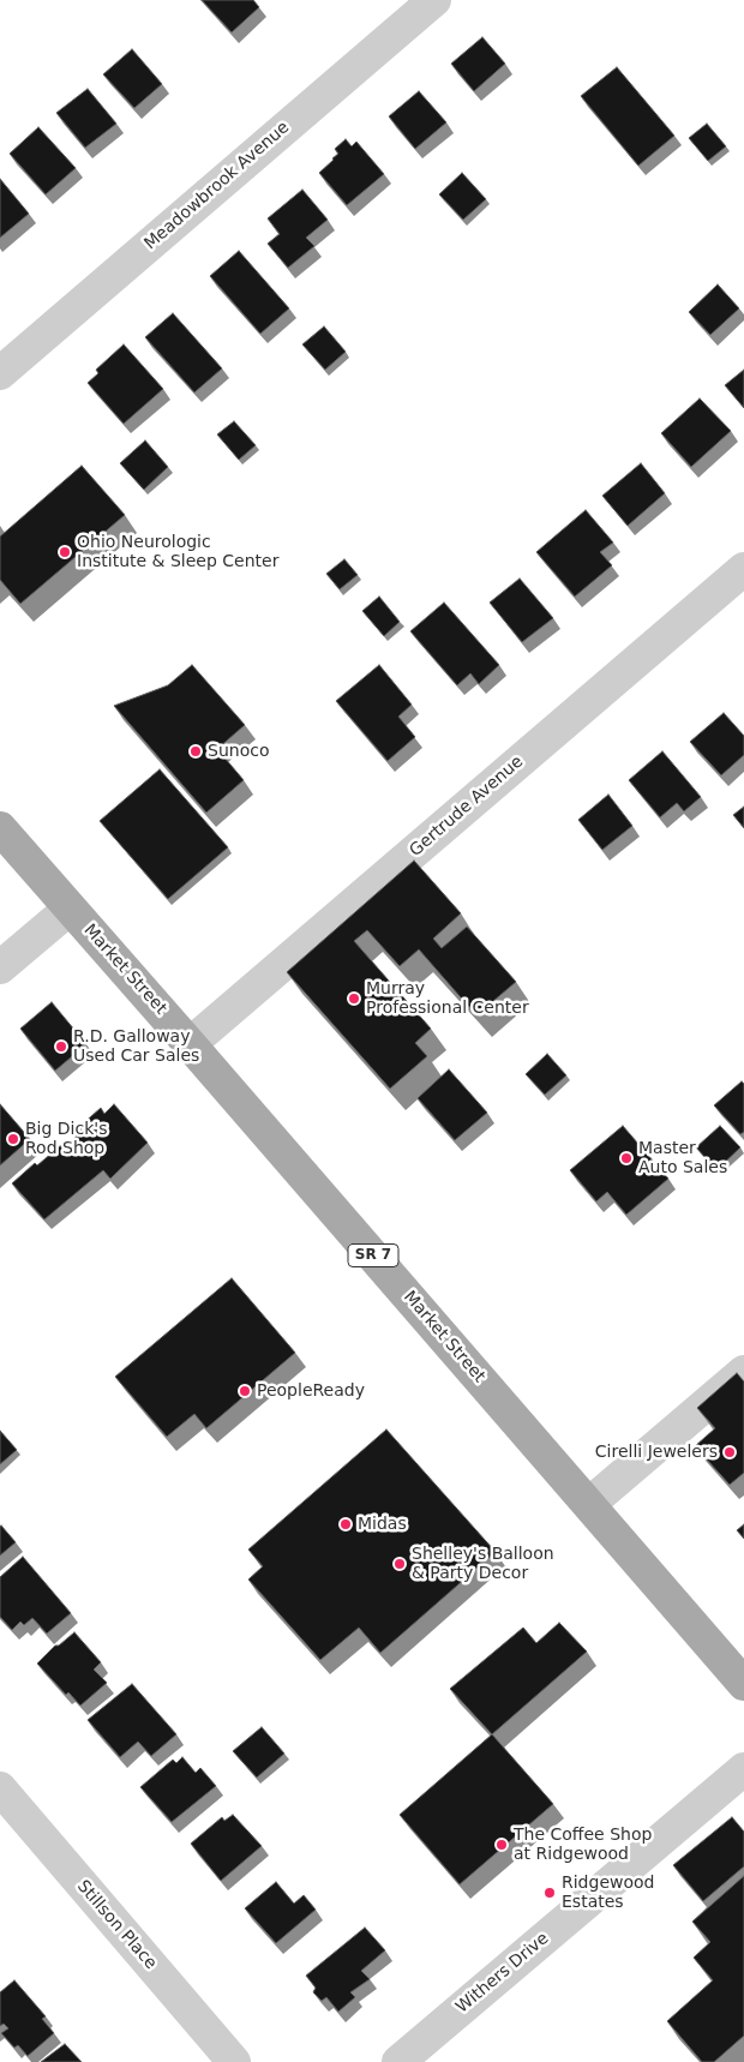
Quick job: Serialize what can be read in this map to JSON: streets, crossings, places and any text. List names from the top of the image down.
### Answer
{
  "streets": {
    "main road": ["Market Street", "SR 7"],
    "street": [
      "Meadowbrook Avenue",
      "Gertrude Avenue",
      "Stillson Place",
      "Withers Drive"
    ]
  },
  "crossings": [
    ["Gertrude Avenue", "Market Street"]
  ],
  "places": [
    "Ohio Neurologic Institute & Sleep Center",
    "Sunoco",
    "Murray Professional Center",
    "R.D. Galloway Used Car Sales",
    "Big Dick's Rod Shop",
    "Master Auto Sales",
    "PeopleReady",
    "Cirelli Jewelers",
    "Midas",
    "Shelley's Balloon & Party Decor",
    "The Coffee Shop at Ridgewood",
    "Ridgewood Estates"
  ]
}
